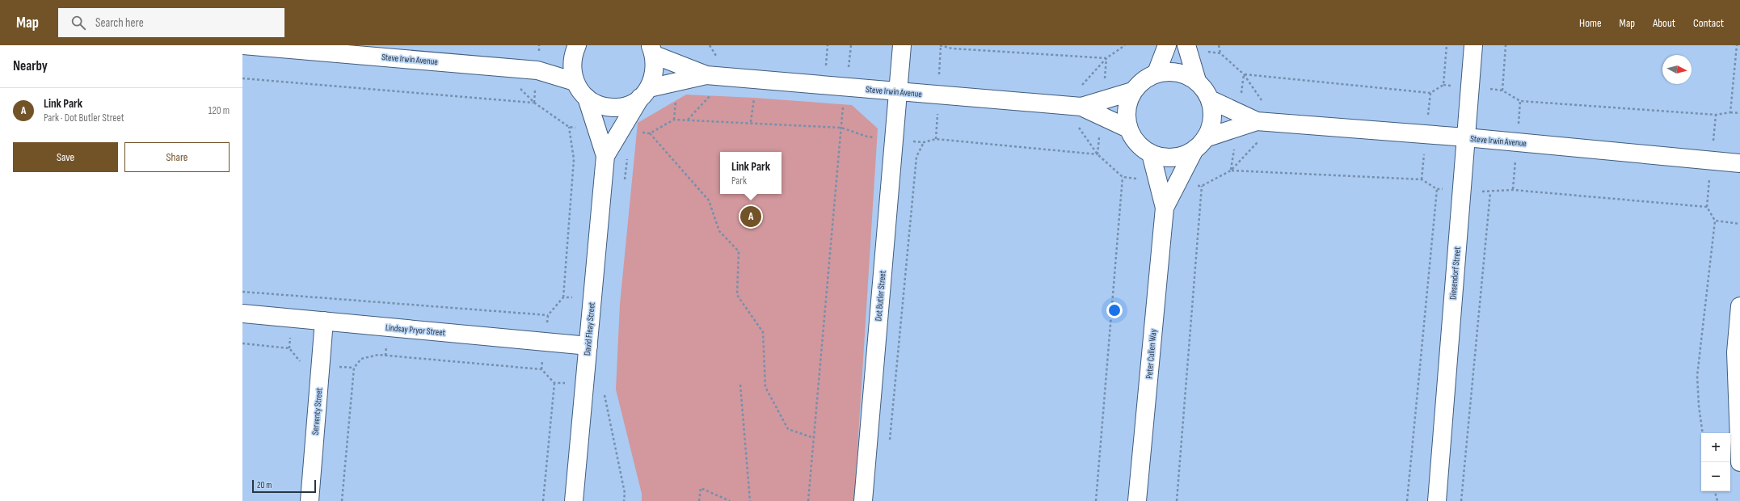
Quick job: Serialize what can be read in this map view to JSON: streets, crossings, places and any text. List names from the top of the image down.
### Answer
{
  "streets": {
    "street": [
      "Steve Irwin Avenue",
      "Diesendorf Street",
      "Dot Butler Street",
      "David Fleay Street",
      "Lindsay Pryor Street",
      "Peter Cullen Way",
      "Serventy Street"
    ]
  },
  "crossings": [
    ["Steve Irwin Avenue", "Diesendorf Street"],
    ["Steve Irwin Avenue", "Dot Butler Street"],
    ["Steve Irwin Avenue", "David Fleay Street"],
    ["Steve Irwin Avenue", "Peter Cullen Way"],
    ["David Fleay Street", "Lindsay Pryor Street"],
    ["Lindsay Pryor Street", "Serventy Street"]
  ],
  "scale_bar": "20 m",
  "north": "right",
  "page": {
    "header": "Map",
    "search": "Search here",
    "nav": [
      "Home",
      "Map",
      "About",
      "Contact"
    ],
    "heading": "Nearby",
    "list": [
      {
        "mark": "A",
        "name": "Link Park",
        "note": "Park · Dot Butler Street",
        "value": "120 m"
      }
    ],
    "buttons": ["Save", "Share"],
    "popup": ["Link Park", "Park"],
    "pins": "A",
    "map_buttons": ["+", "−"],
    "scale": "20 m"
  }
}
